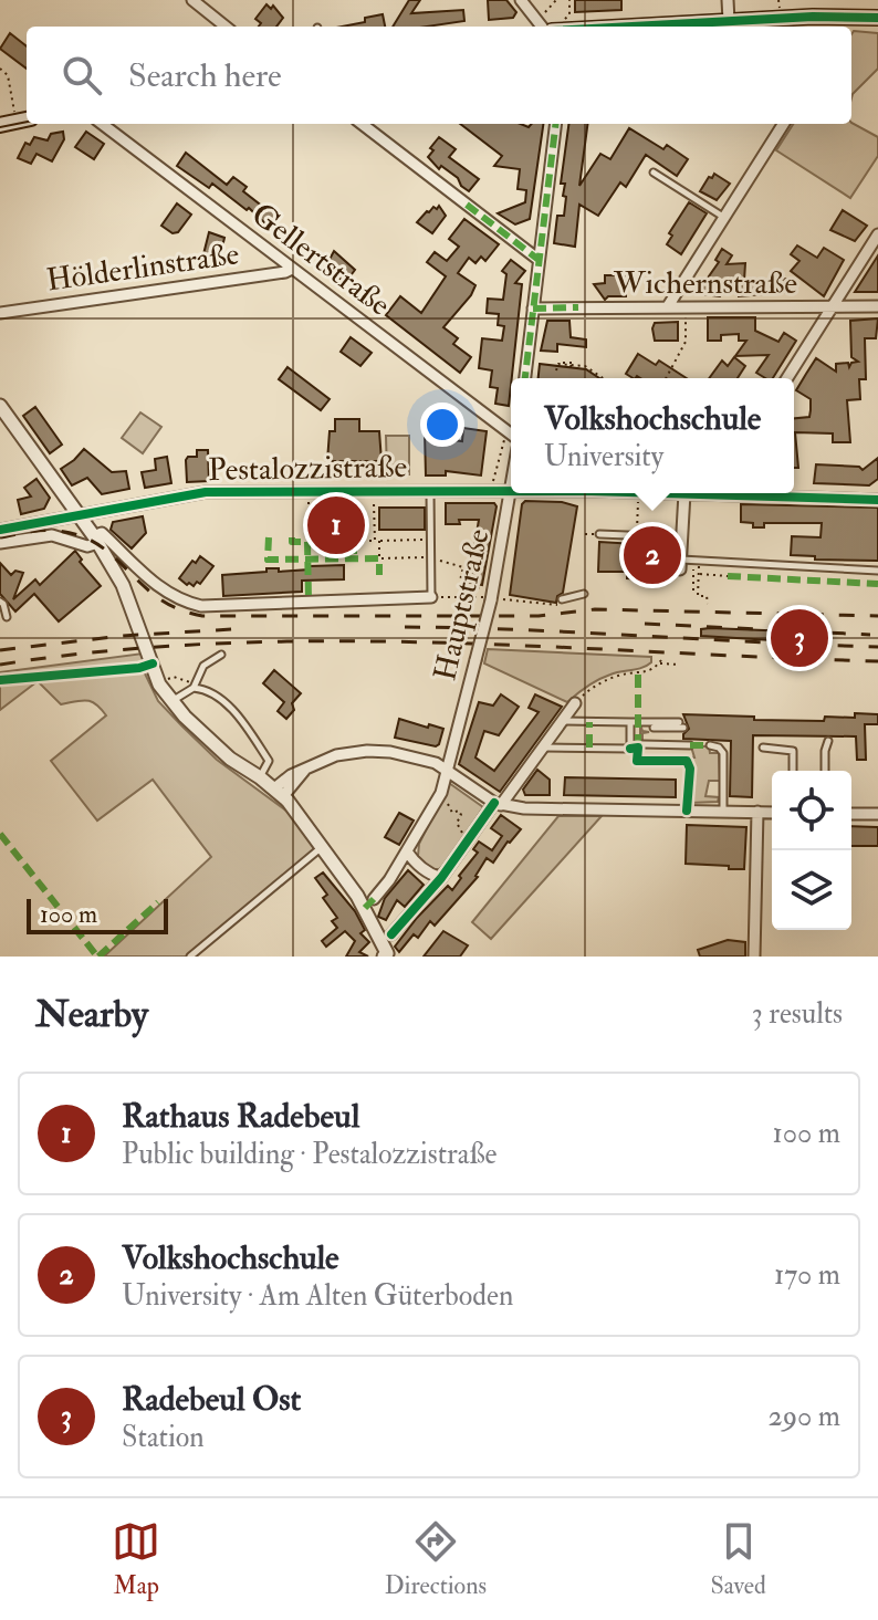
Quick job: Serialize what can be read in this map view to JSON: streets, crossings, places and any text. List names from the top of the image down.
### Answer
{
  "streets": {
    "street": [
      "Gellertstraße",
      "Hölderlinstraße",
      "Wichernstraße",
      "Pestalozzistraße",
      "Hauptstraße"
    ]
  },
  "crossings": [
    ["Gellertstraße", "Hölderlinstraße"]
  ],
  "scale_bar": "100 m",
  "page": {
    "search": "Search here",
    "popup": ["Volkshochschule", "University"],
    "pins": ["1", "2", "3"],
    "scale": "100 m",
    "heading": ["Nearby", "3 results"],
    "list": [
      {
        "mark": "1",
        "name": "Rathaus Radebeul",
        "note": "Public building · Pestalozzistraße",
        "value": "100 m"
      },
      {
        "mark": "2",
        "name": "Volkshochschule",
        "note": "University · Am Alten Güterboden",
        "value": "170 m"
      },
      {
        "mark": "3",
        "name": "Radebeul Ost",
        "note": "Station",
        "value": "290 m"
      }
    ],
    "nav": ["Map", "Directions", "Saved"]
  }
}
